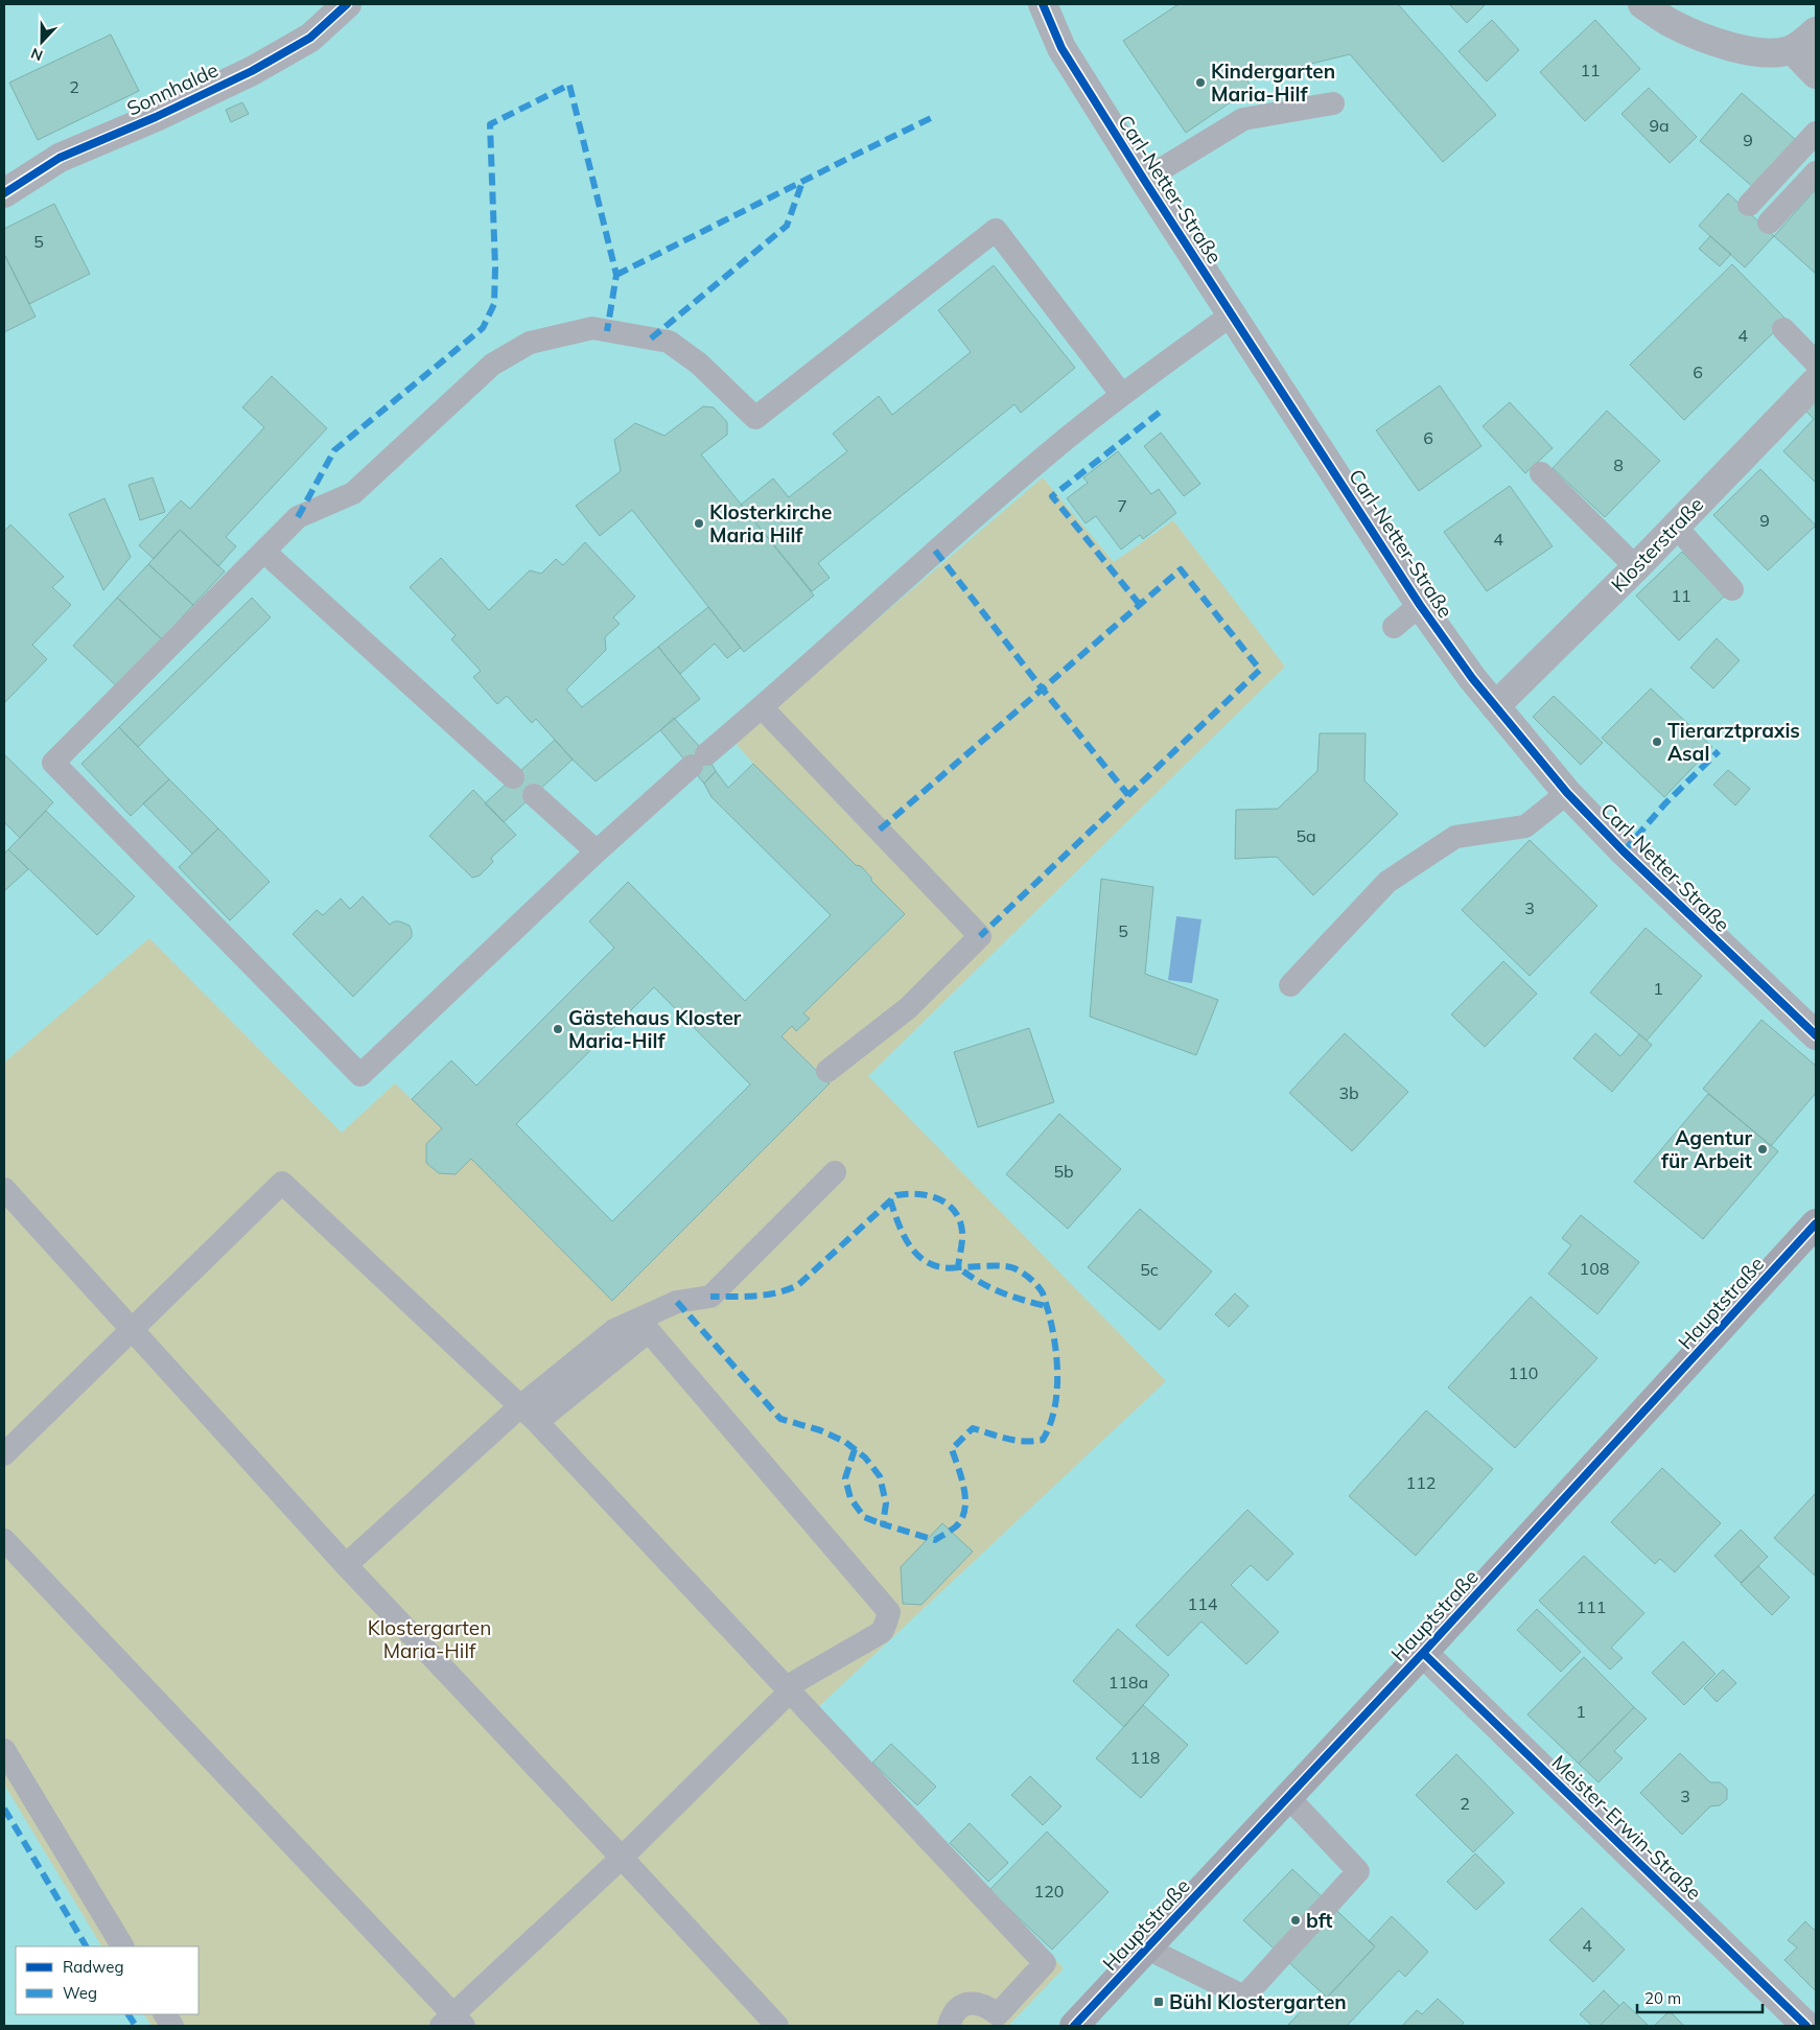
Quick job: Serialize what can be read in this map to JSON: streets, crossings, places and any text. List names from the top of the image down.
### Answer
{
  "streets": {
    "street": [
      "Sonnhalde",
      "Carl-Netter-Straße",
      "Klosterstraße",
      "Hauptstraße",
      "Meister-Erwin-Straße"
    ]
  },
  "crossings": [
    ["Carl-Netter-Straße", "Klosterstraße"],
    ["Hauptstraße", "Meister-Erwin-Straße"]
  ],
  "parks": ["Klostergarten Maria-Hilf"],
  "places": {
    "other": [
      "Kindergarten Maria-Hilf",
      "Klosterkirche Maria Hilf",
      "Tierarztpraxis Asal",
      "Gästehaus Kloster Maria-Hilf",
      "Agentur für Arbeit",
      "bft"
    ],
    "transit": ["Bühl Klostergarten"]
  },
  "house_numbers": [
    "11",
    "2",
    "9a",
    "9",
    "5",
    "4",
    "6",
    "6",
    "8",
    "7",
    "9",
    "4",
    "11",
    "5a",
    "3",
    "5",
    "1",
    "3b",
    "5b",
    "108",
    "5c",
    "110",
    "112",
    "114",
    "111",
    "118a",
    "1",
    "118",
    "3",
    "2",
    "120",
    "4"
  ],
  "legend": ["Radweg", "Weg"],
  "scale_bar": "20 m",
  "north": "bottom"
}
